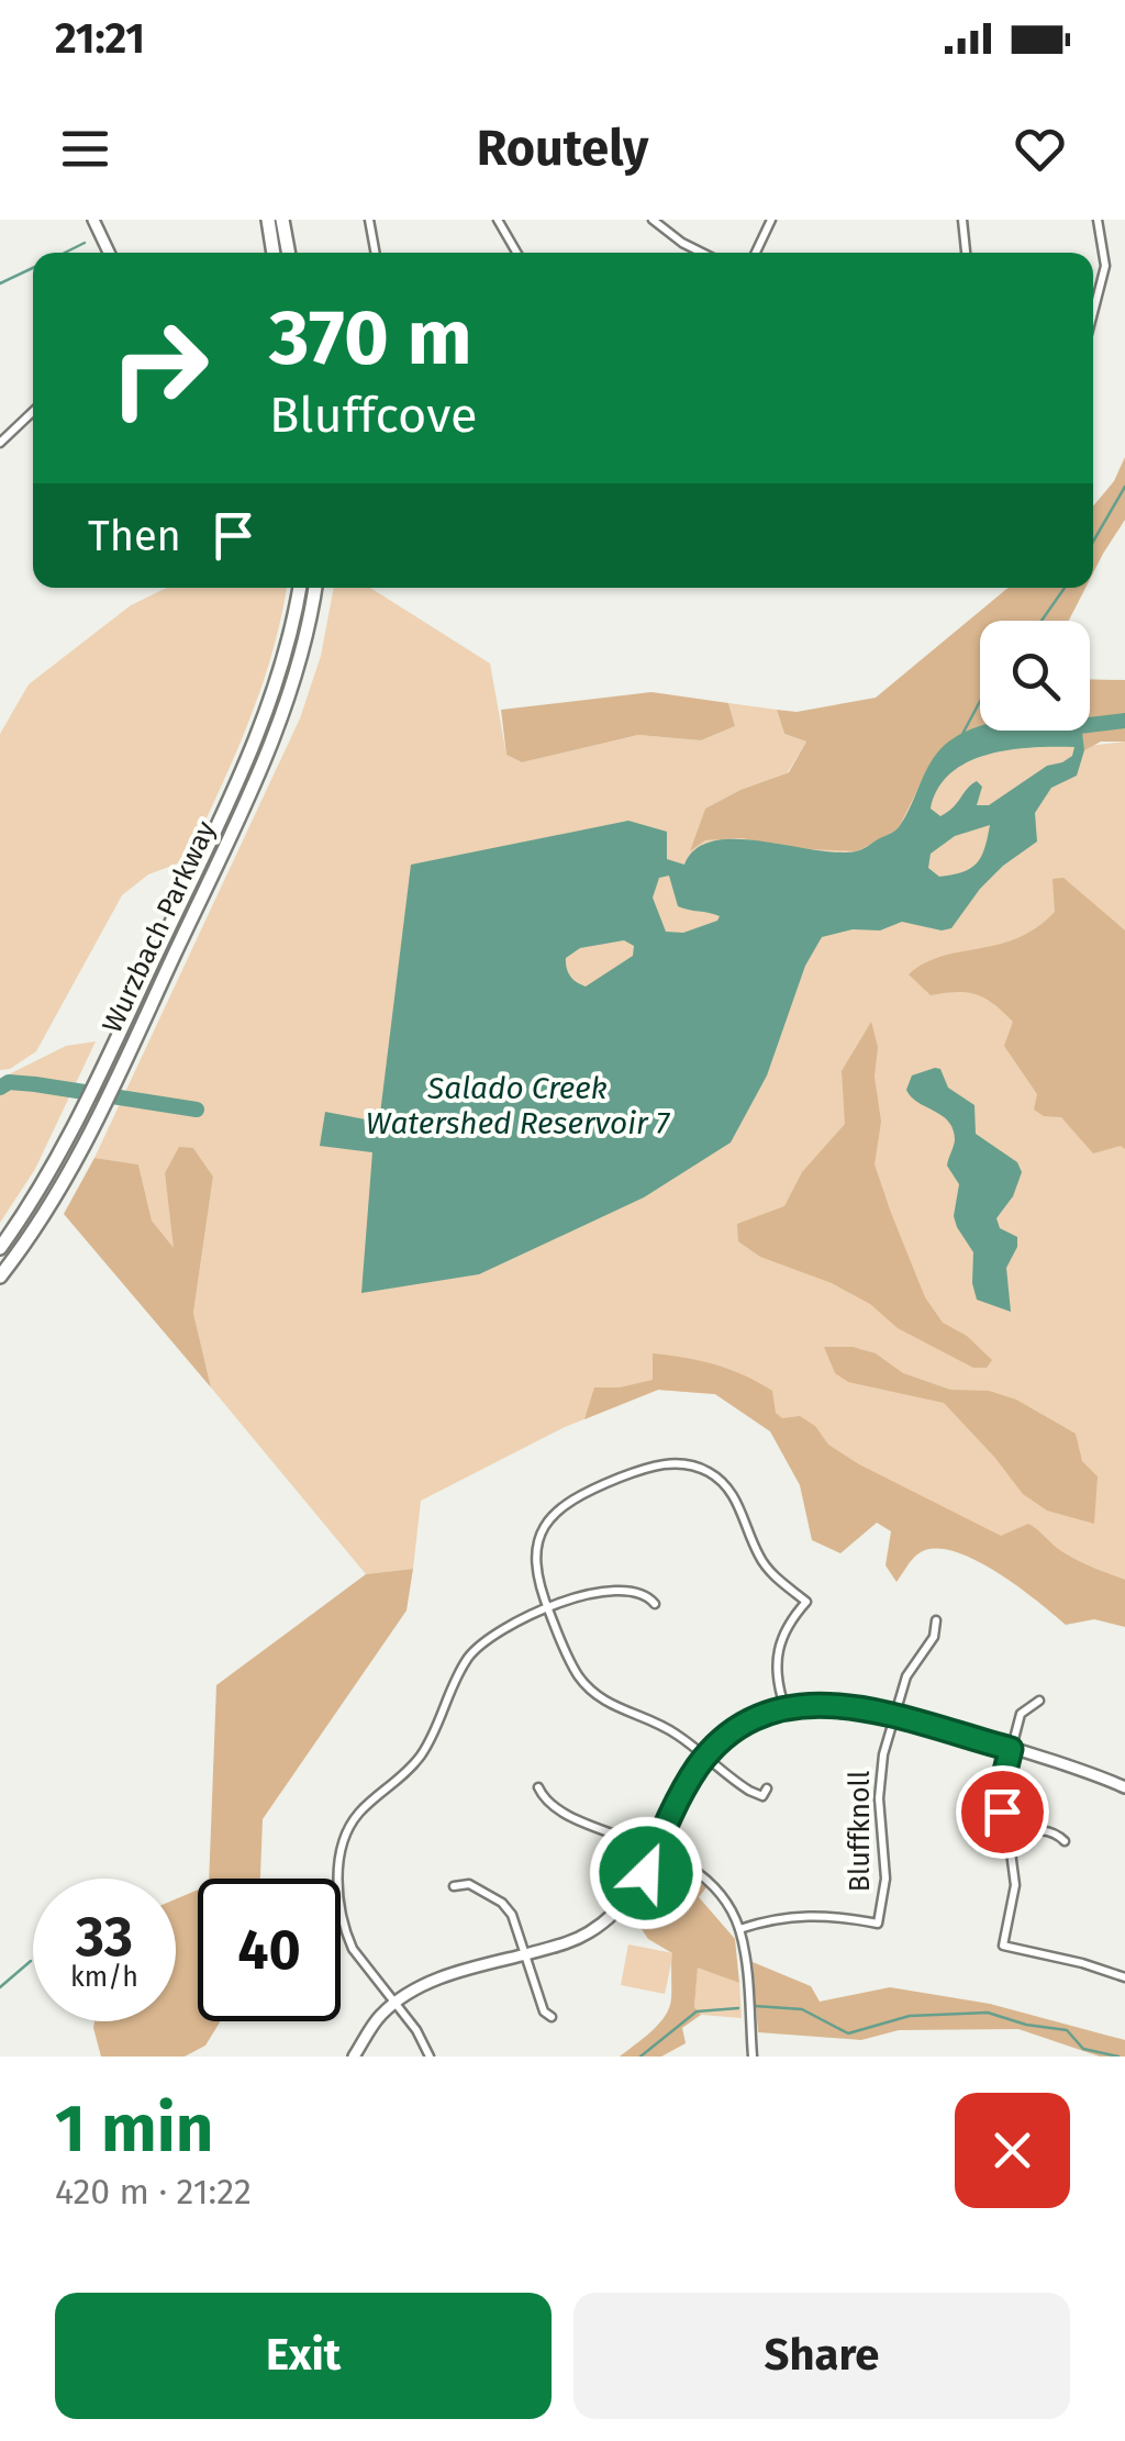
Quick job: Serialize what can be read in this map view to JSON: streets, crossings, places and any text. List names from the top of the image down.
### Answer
{
  "streets": {
    "highway": ["Wurzbach Parkway"],
    "street": ["Bluffknoll"]
  },
  "water": ["Salado Creek Watershed Reservoir 7"],
  "page": {
    "status": "21:21",
    "header": "Routely",
    "turn": ["370 m", "Bluffcove"],
    "then": "Then",
    "speed": "33 km/h",
    "limit": "40",
    "heading": ["1 min", "420 m · 21:22"],
    "buttons": ["Exit", "Share"]
  }
}
